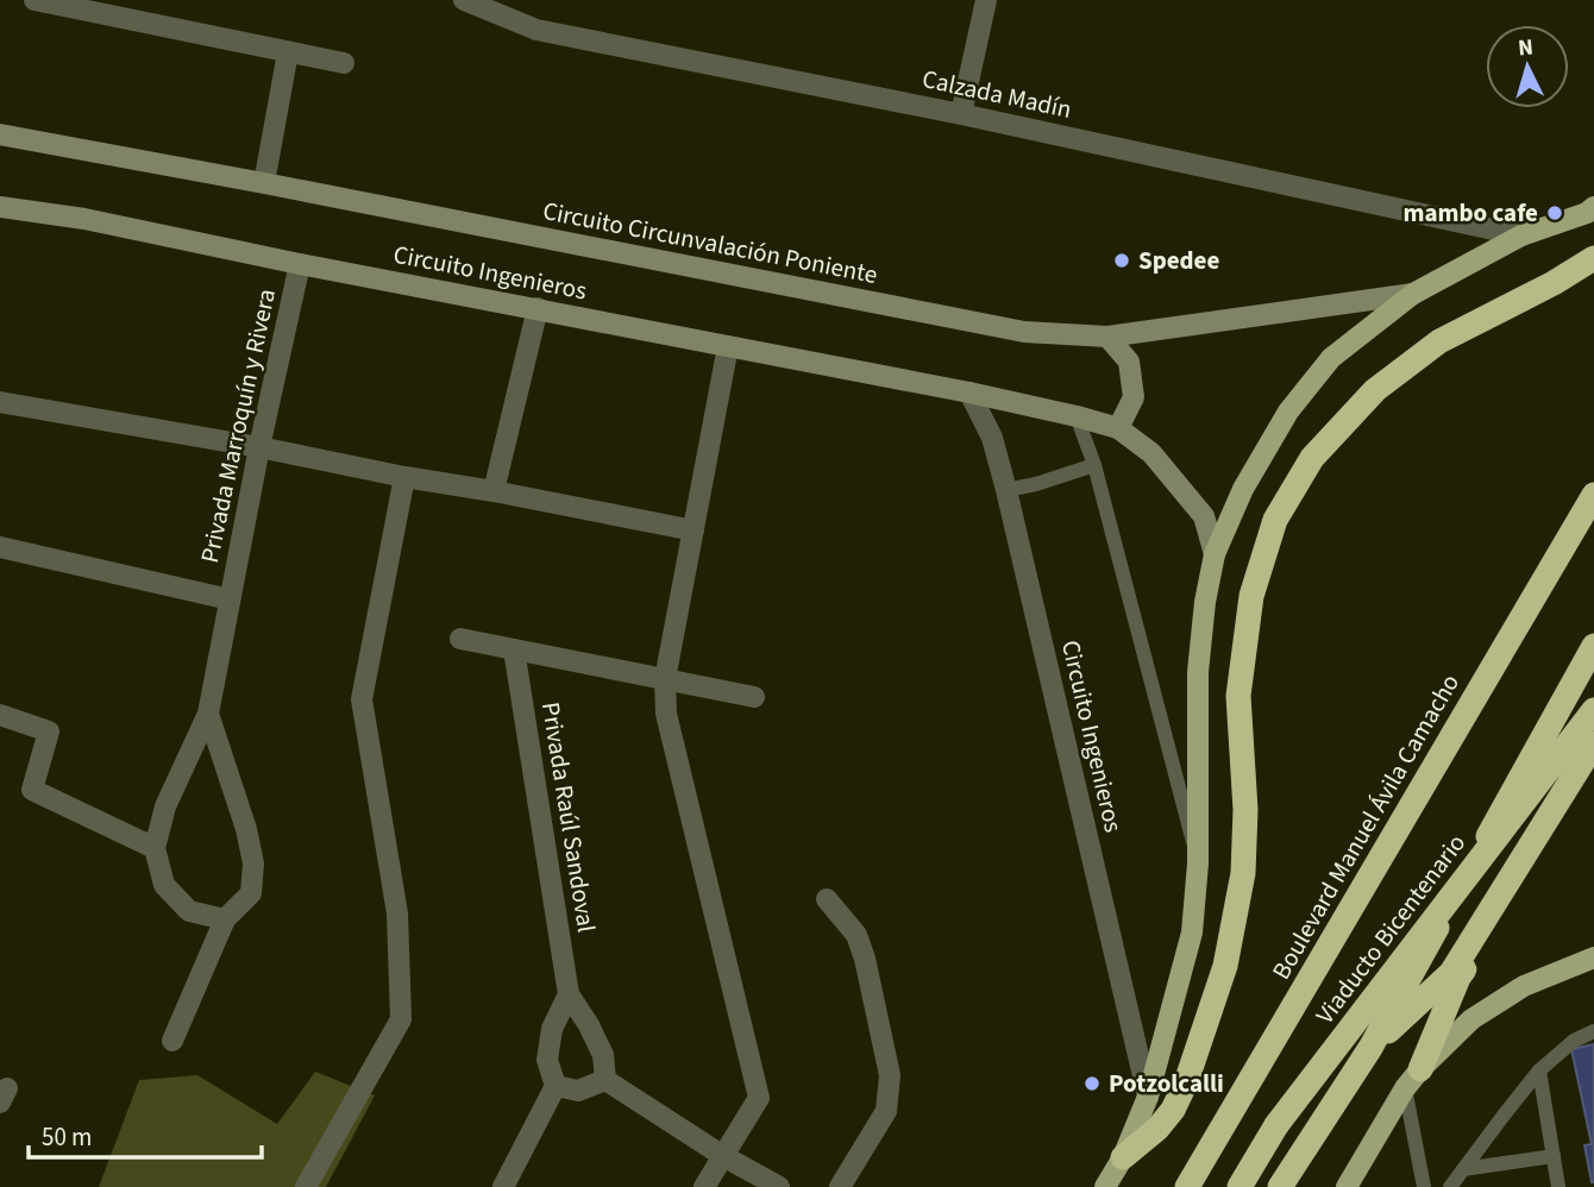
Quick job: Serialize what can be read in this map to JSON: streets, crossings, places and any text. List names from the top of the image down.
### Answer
{
  "streets": {
    "highway": ["Boulevard Manuel Ávila Camacho", "Viaducto Bicentenario"],
    "main road": ["Circuito Circunvalación Poniente", "Circuito Ingenieros"],
    "street": ["Calzada Madín", "Privada Marroquín y Rivera", "Privada Raúl Sandoval"]
  },
  "crossings": [
    ["Circuito Ingenieros", "Privada Marroquín y Rivera"]
  ],
  "places": ["mambo cafe", "Spedee", "Potzolcalli"],
  "scale_bar": "50 m",
  "north": "top"
}
